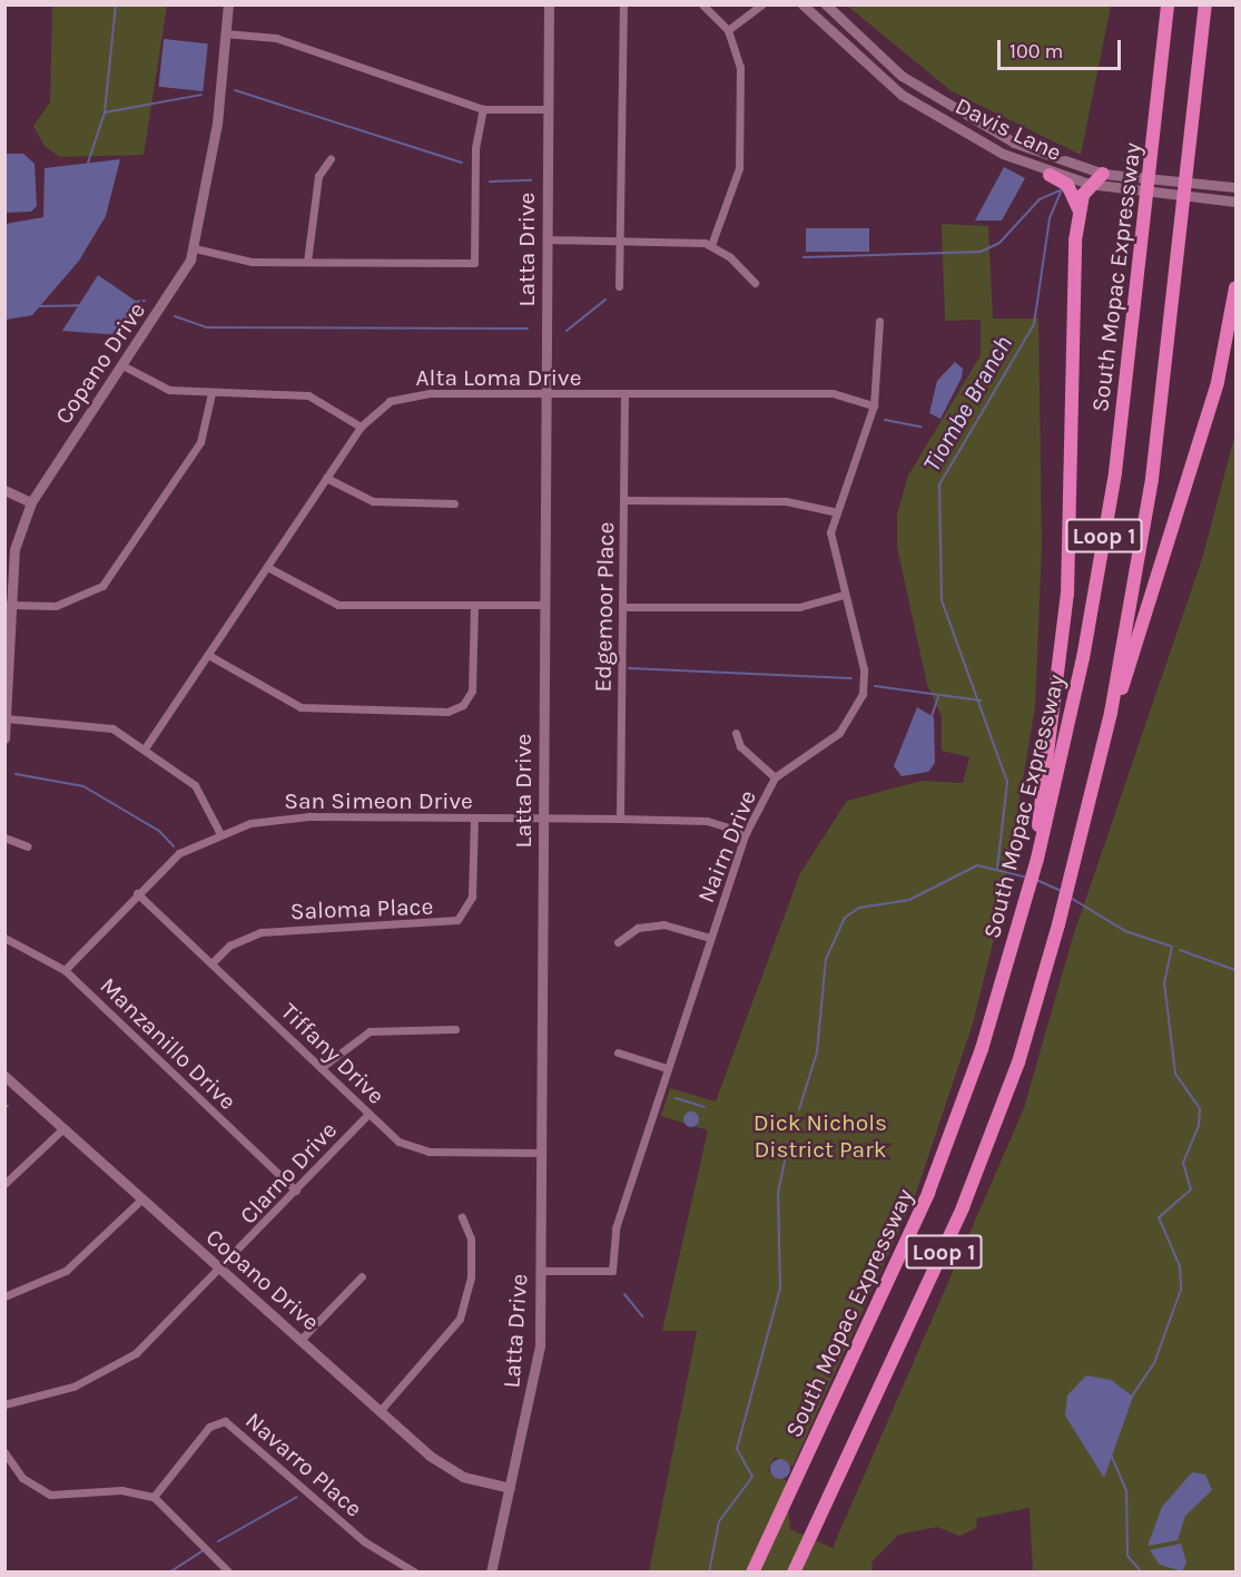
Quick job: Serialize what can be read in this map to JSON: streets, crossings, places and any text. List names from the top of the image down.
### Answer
{
  "streets": {
    "highway": ["South Mopac Expressway", "Loop 1"],
    "street": [
      "Davis Lane",
      "Latta Drive",
      "Copano Drive",
      "Alta Loma Drive",
      "Edgemoor Place",
      "San Simeon Drive",
      "Nairn Drive",
      "Saloma Place",
      "Manzanillo Drive",
      "Tiffany Drive",
      "Clarno Drive",
      "Navarro Place"
    ]
  },
  "crossings": [
    ["Latta Drive", "Copano Drive"],
    ["Latta Drive", "Alta Loma Drive"],
    ["Latta Drive", "San Simeon Drive"],
    ["Latta Drive", "Nairn Drive"],
    ["Latta Drive", "Tiffany Drive"],
    ["Copano Drive", "Clarno Drive"],
    ["Alta Loma Drive", "Edgemoor Place"],
    ["Alta Loma Drive", "Nairn Drive"],
    ["Edgemoor Place", "San Simeon Drive"],
    ["San Simeon Drive", "Nairn Drive"],
    ["San Simeon Drive", "Saloma Place"],
    ["San Simeon Drive", "Manzanillo Drive"],
    ["San Simeon Drive", "Tiffany Drive"],
    ["Saloma Place", "Tiffany Drive"],
    ["Manzanillo Drive", "Clarno Drive"],
    ["Tiffany Drive", "Clarno Drive"]
  ],
  "water": ["Tiombe Branch"],
  "parks": ["Dick Nichols District Park"],
  "scale_bar": "100 m"
}
